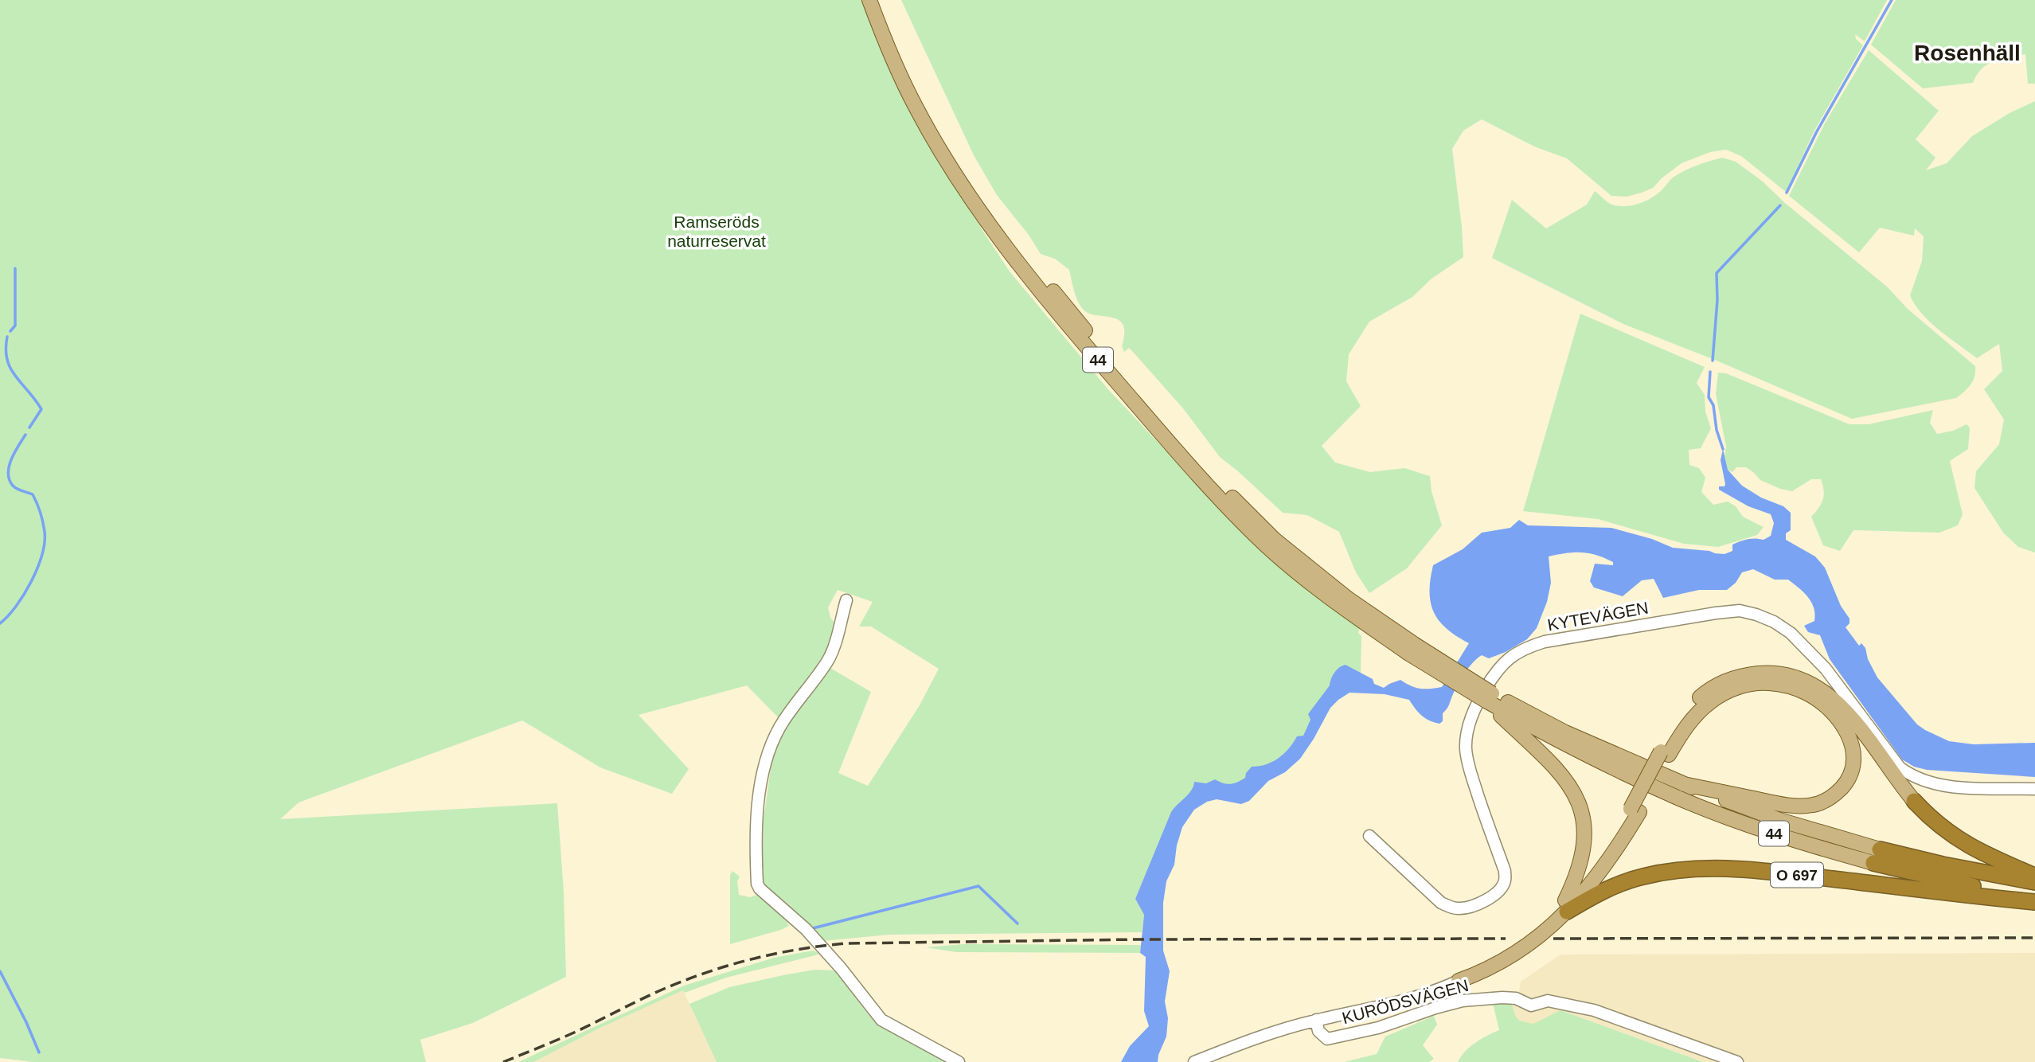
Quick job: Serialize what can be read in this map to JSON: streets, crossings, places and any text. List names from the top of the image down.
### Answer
{
  "streets": {
    "highway": ["44", "O 697"],
    "street": ["KYTEVÄGEN", "KURÖDSVÄGEN"]
  },
  "crossings": [
    ["O 697", "KURÖDSVÄGEN"]
  ],
  "districts": ["Rosenhäll"],
  "parks": ["Ramseröds naturreservat"]
}
